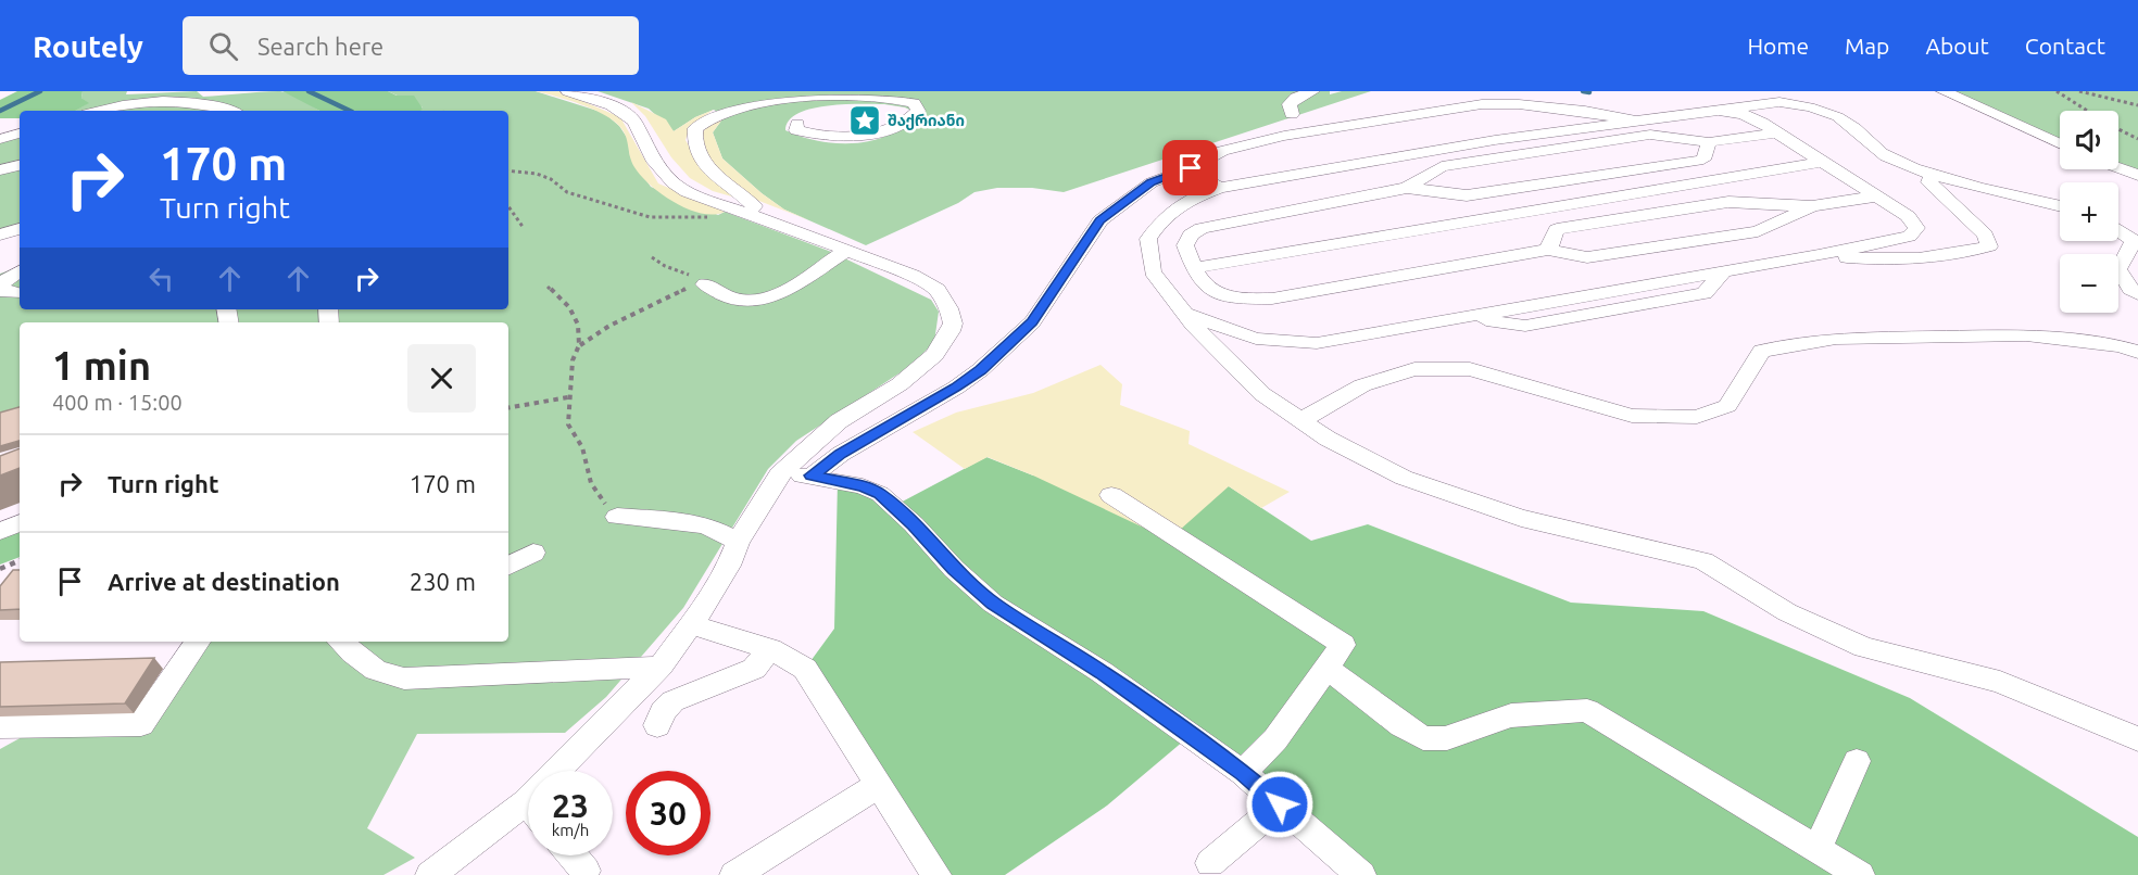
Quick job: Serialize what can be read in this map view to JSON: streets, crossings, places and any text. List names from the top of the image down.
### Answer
{
  "places": {
    "place": ["შაქრიანი"]
  },
  "page": {
    "header": "Routely",
    "search": "Search here",
    "nav": [
      "Home",
      "Map",
      "About",
      "Contact"
    ],
    "map_buttons": ["+", "−"],
    "turn": ["170 m", "Turn right"],
    "heading": ["1 min", "400 m · 15:00"],
    "list": [
      {
        "name": "Turn right",
        "value": "170 m"
      },
      {
        "name": "Arrive at destination",
        "value": "230 m"
      }
    ],
    "speed": "23 km/h",
    "limit": "30"
  }
}
